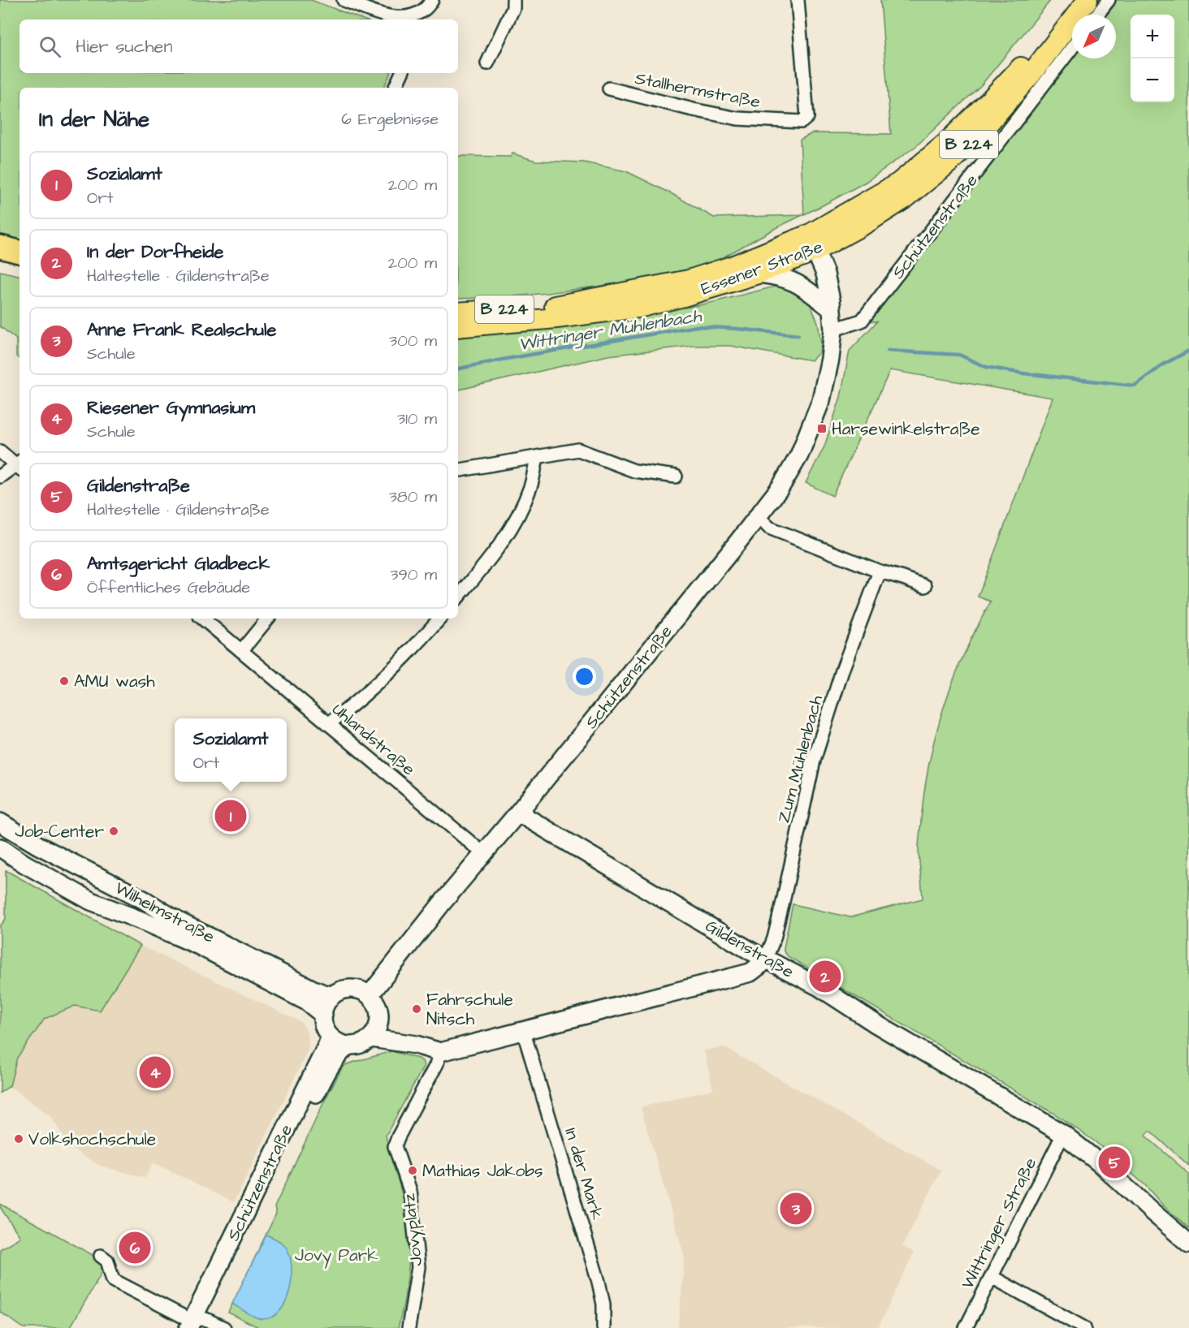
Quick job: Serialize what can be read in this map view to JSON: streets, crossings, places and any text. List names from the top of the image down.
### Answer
{
  "streets": {
    "main road": [
      "B 224",
      "Schützenstraße",
      "Essener Straße",
      "Wilhelmstraße",
      "Gildenstraße"
    ],
    "street": [
      "Stallhermstraße",
      "Uhlandstraße",
      "Zum Mühlenbach",
      "In der Mark",
      "Wittringer Straße",
      "Jovyplatz"
    ]
  },
  "crossings": [
    ["Schützenstraße", "Essener Straße"],
    ["Schützenstraße", "Uhlandstraße"],
    ["Schützenstraße", "Wilhelmstraße"],
    ["Schützenstraße", "Gildenstraße"],
    ["Zum Mühlenbach", "Gildenstraße"],
    ["Gildenstraße", "Wittringer Straße"]
  ],
  "water": ["Wittringer Mühlenbach"],
  "parks": ["Jovy Park"],
  "places": {
    "transit": ["Harsewinkelstraße"],
    "other": [
      "AMU wash",
      "Job-Center",
      "Fahrschule Nitsch",
      "Volkshochschule",
      "Mathias Jakobs"
    ]
  },
  "north": "bottom left",
  "page": {
    "map_buttons": ["+", "−"],
    "search": "Hier suchen",
    "heading": ["In der Nähe", "6 Ergebnisse"],
    "list": [
      {
        "mark": "1",
        "name": "Sozialamt",
        "note": "Ort",
        "value": "200 m"
      },
      {
        "mark": "2",
        "name": "In der Dorfheide",
        "note": "Haltestelle · Gildenstraße",
        "value": "200 m"
      },
      {
        "mark": "3",
        "name": "Anne Frank Realschule",
        "note": "Schule",
        "value": "300 m"
      },
      {
        "mark": "4",
        "name": "Riesener Gymnasium",
        "note": "Schule",
        "value": "310 m"
      },
      {
        "mark": "5",
        "name": "Gildenstraße",
        "note": "Haltestelle · Gildenstraße",
        "value": "380 m"
      },
      {
        "mark": "6",
        "name": "Amtsgericht Gladbeck",
        "note": "Öffentliches Gebäude",
        "value": "390 m"
      }
    ],
    "popup": ["Sozialamt", "Ort"],
    "pins": [
      "1",
      "2",
      "4",
      "5",
      "3",
      "6"
    ]
  }
}
